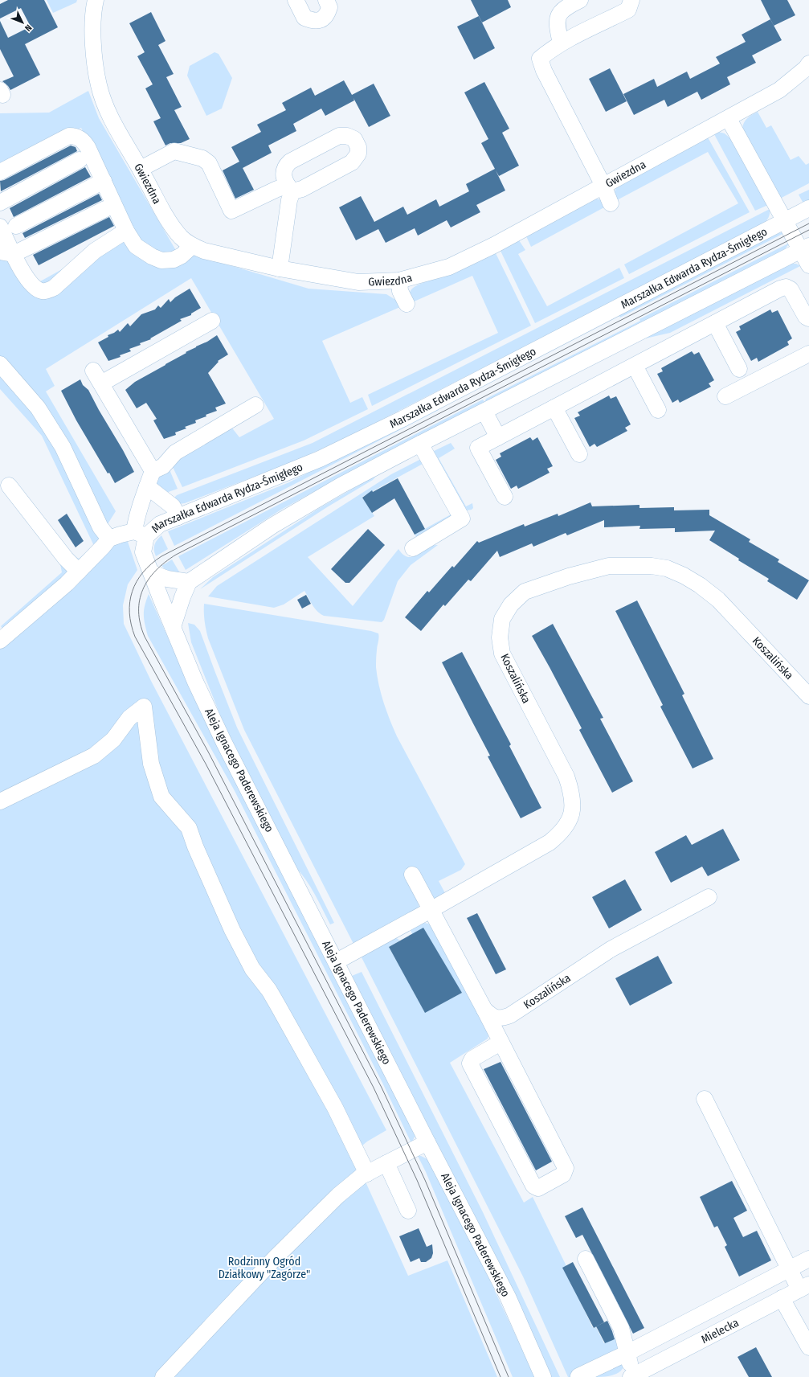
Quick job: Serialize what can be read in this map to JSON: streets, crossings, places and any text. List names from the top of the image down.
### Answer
{
  "streets": {
    "street": [
      "Gwiezdna",
      "Marszałka Edwarda Rydza-Śmigłego",
      "Koszalińska",
      "Aleja Ignacego Paderewskiego",
      "Mielecka"
    ]
  },
  "crossings": [
    ["Marszałka Edwarda Rydza-Śmigłego", "Aleja Ignacego Paderewskiego"],
    ["Koszalińska", "Aleja Ignacego Paderewskiego"]
  ],
  "parks": ["Rodzinny Ogród Działkowy \"Zagórze\""],
  "north": "bottom right"
}
